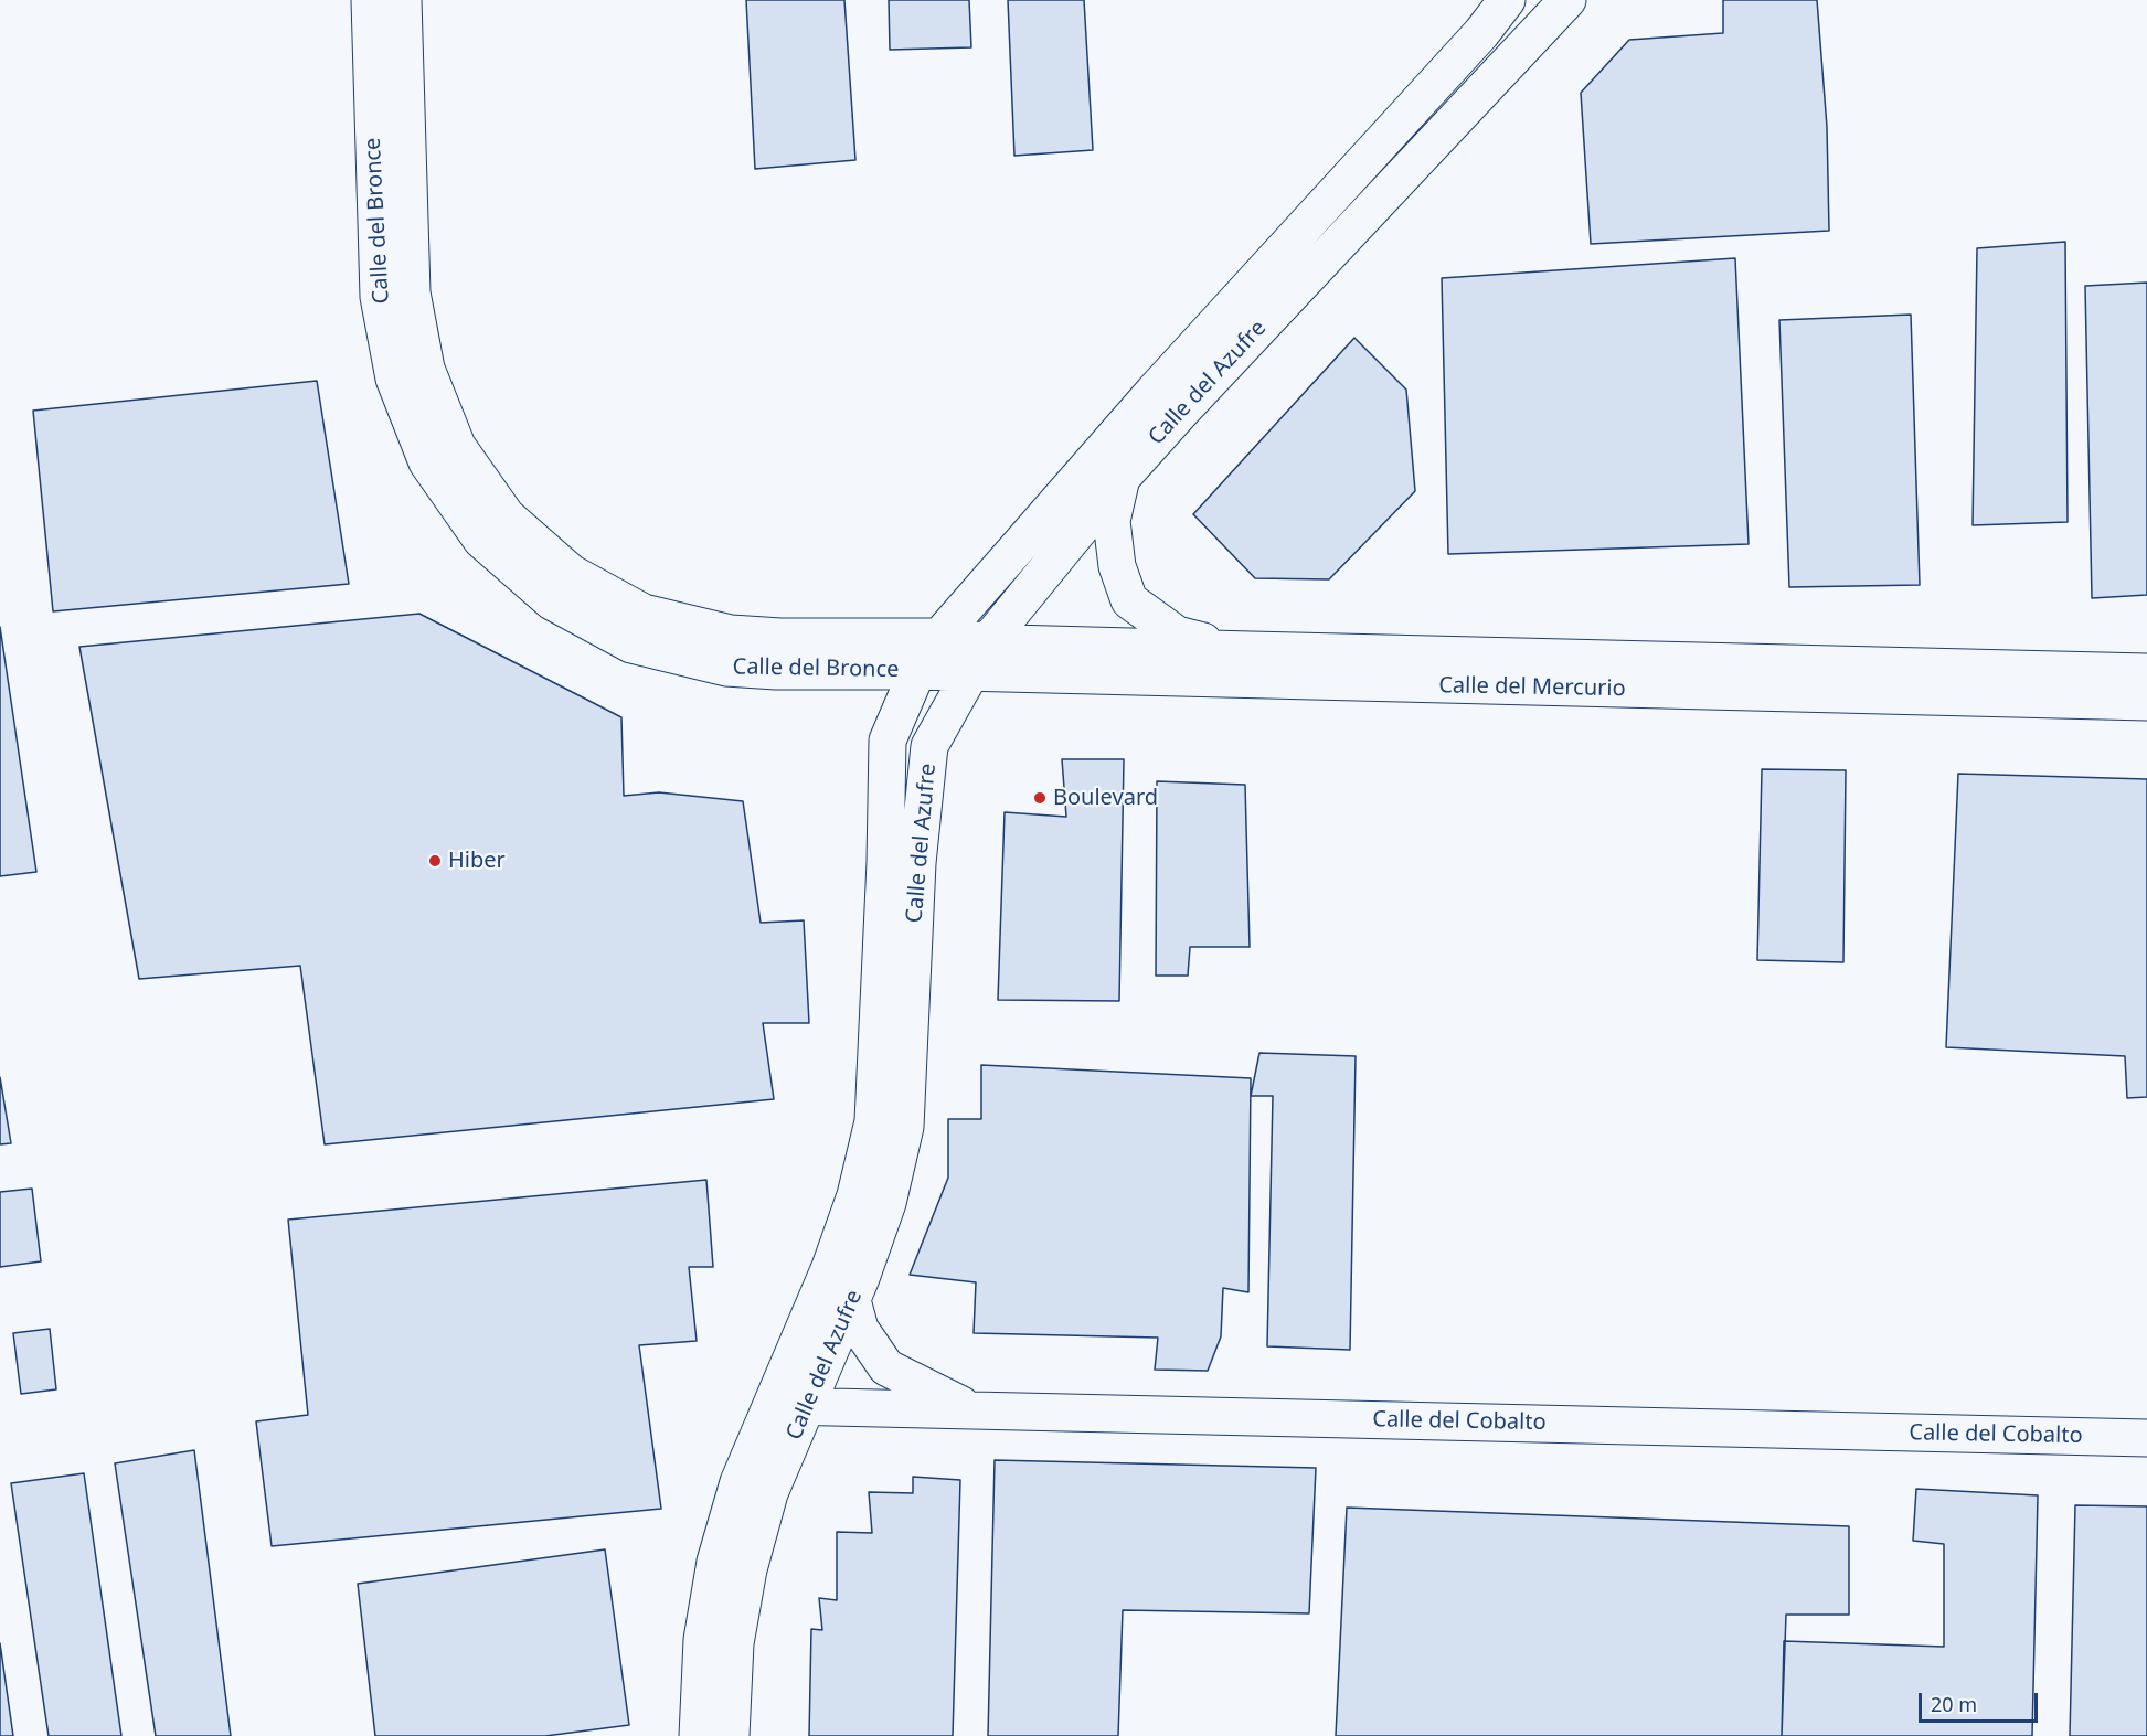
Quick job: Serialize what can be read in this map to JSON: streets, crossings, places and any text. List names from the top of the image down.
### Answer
{
  "streets": {
    "street": [
      "Calle del Bronce",
      "Calle del Azufre",
      "Calle del Mercurio",
      "Calle del Cobalto"
    ]
  },
  "crossings": [
    ["Calle del Bronce", "Calle del Azufre"],
    ["Calle del Bronce", "Calle del Mercurio"],
    ["Calle del Azufre", "Calle del Mercurio"],
    ["Calle del Azufre", "Calle del Cobalto"]
  ],
  "places": ["Boulevard", "Hiber"],
  "scale_bar": "20 m"
}
